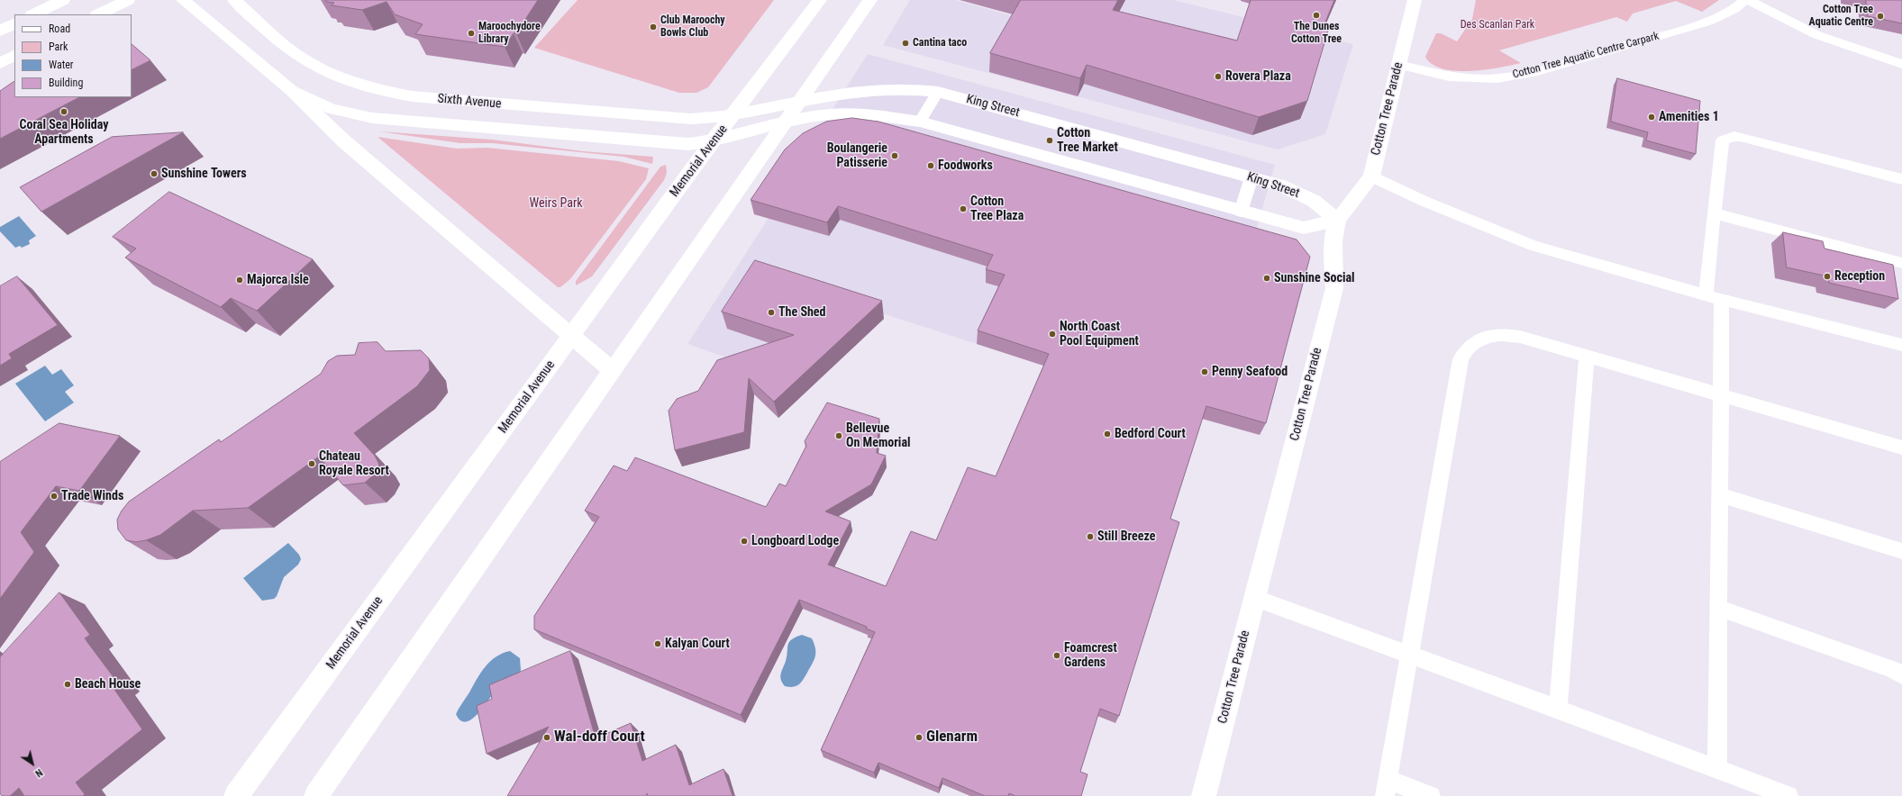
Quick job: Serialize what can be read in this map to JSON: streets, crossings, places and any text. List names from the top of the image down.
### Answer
{
  "streets": {
    "street": [
      "Sixth Avenue",
      "King Street",
      "Cotton Tree Parade",
      "Memorial Avenue"
    ],
    "lane": ["Cotton Tree Aquatic Centre Carpark"]
  },
  "crossings": [
    ["Cotton Tree Aquatic Centre Carpark", "Cotton Tree Parade"],
    ["Sixth Avenue", "King Street"],
    ["Sixth Avenue", "Memorial Avenue"],
    ["King Street", "Cotton Tree Parade"],
    ["King Street", "Memorial Avenue"]
  ],
  "parks": ["Des Scanlan Park", "Weirs Park"],
  "places": [
    "The Dunes Cotton Tree",
    "Cotton Tree Aquatic Centre",
    "Club Maroochy Bowls Club",
    "Maroochydore Library",
    "Cantina taco",
    "Rovera Plaza",
    "Coral Sea Holiday Apartments",
    "Amenities 1",
    "Cotton Tree Market",
    "Boulangerie Patisserie",
    "Foodworks",
    "Sunshine Towers",
    "Cotton Tree Plaza",
    "Reception",
    "Sunshine Social",
    "Majorca Isle",
    "The Shed",
    "North Coast Pool Equipment",
    "Penny Seafood",
    "Bedford Court",
    "Bellevue On Memorial",
    "Chateau Royale Resort",
    "Trade Winds",
    "Still Breeze",
    "Longboard Lodge",
    "Kalyan Court",
    "Foamcrest Gardens",
    "Beach House",
    "Wal-doff Court",
    "Glenarm"
  ],
  "legend": [
    "Road",
    "Park",
    "Water",
    "Building"
  ],
  "north": "bottom right"
}
